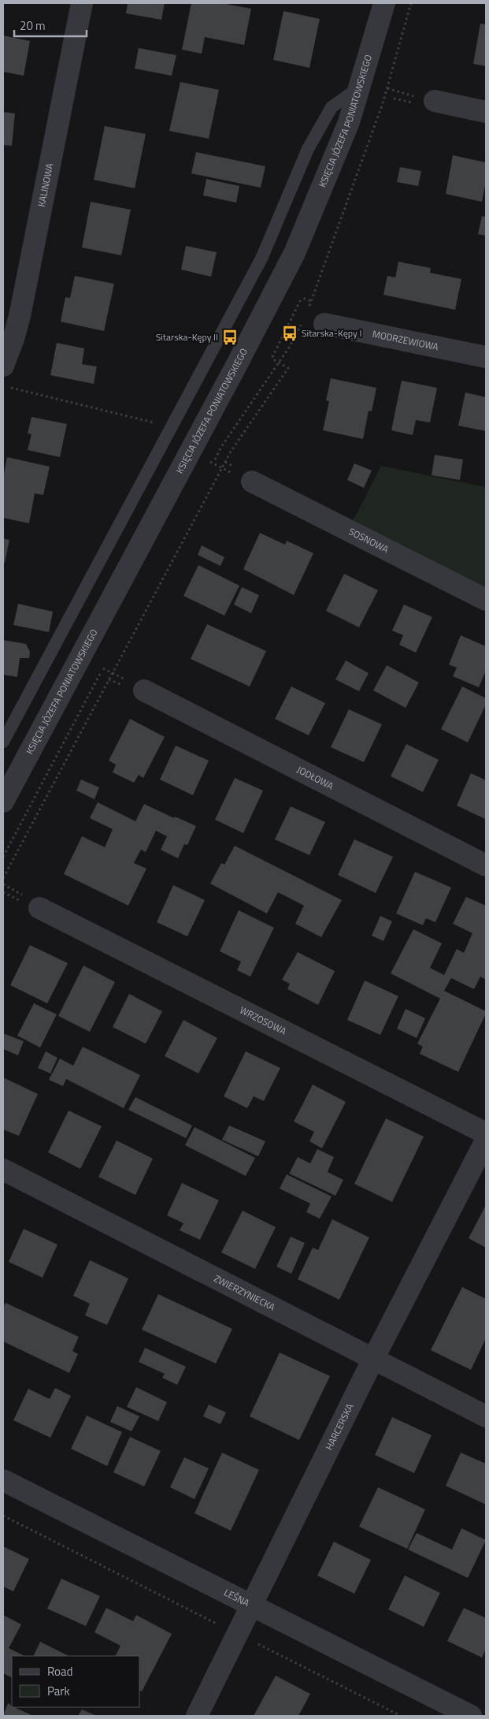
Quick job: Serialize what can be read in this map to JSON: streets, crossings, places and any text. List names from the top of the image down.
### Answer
{
  "streets": {
    "street": [
      "KSIĘCIA JÓZEFA PONIATOWSKIEGO",
      "KALINOWA",
      "MODRZEWIOWA",
      "SOSNOWA",
      "JODŁOWA",
      "WRZOSOWA",
      "ZWIERZYNIECKA",
      "HARCERSKA",
      "LEŚNA"
    ]
  },
  "crossings": [
    ["ZWIERZYNIECKA", "HARCERSKA"],
    ["HARCERSKA", "LEŚNA"]
  ],
  "places": {
    "bus stop": ["Sitarska-Kępy I", "Sitarska-Kępy II"]
  },
  "legend": ["Road", "Park"],
  "scale_bar": "20 m"
}
